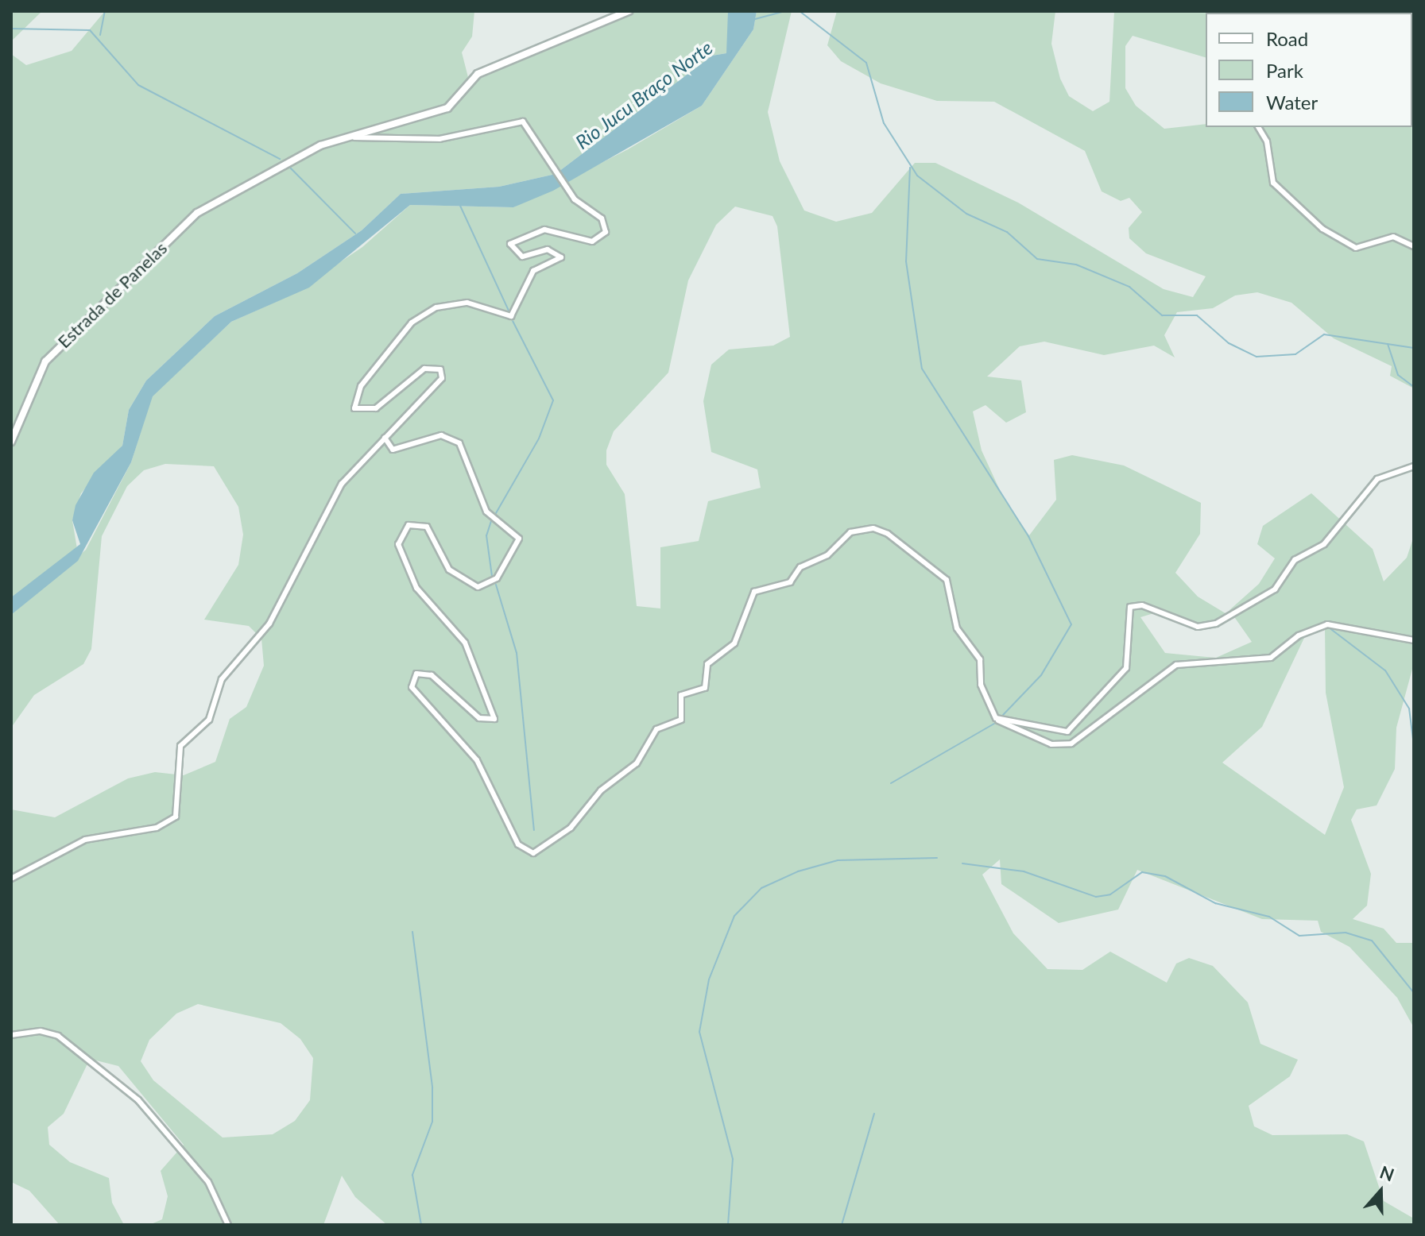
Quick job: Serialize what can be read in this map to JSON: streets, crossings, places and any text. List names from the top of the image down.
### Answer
{
  "streets": {
    "street": ["Estrada de Panelas"]
  },
  "water": ["Rio Jucu Braço Norte"],
  "legend": ["Road", "Park", "Water"],
  "north": "top"
}
